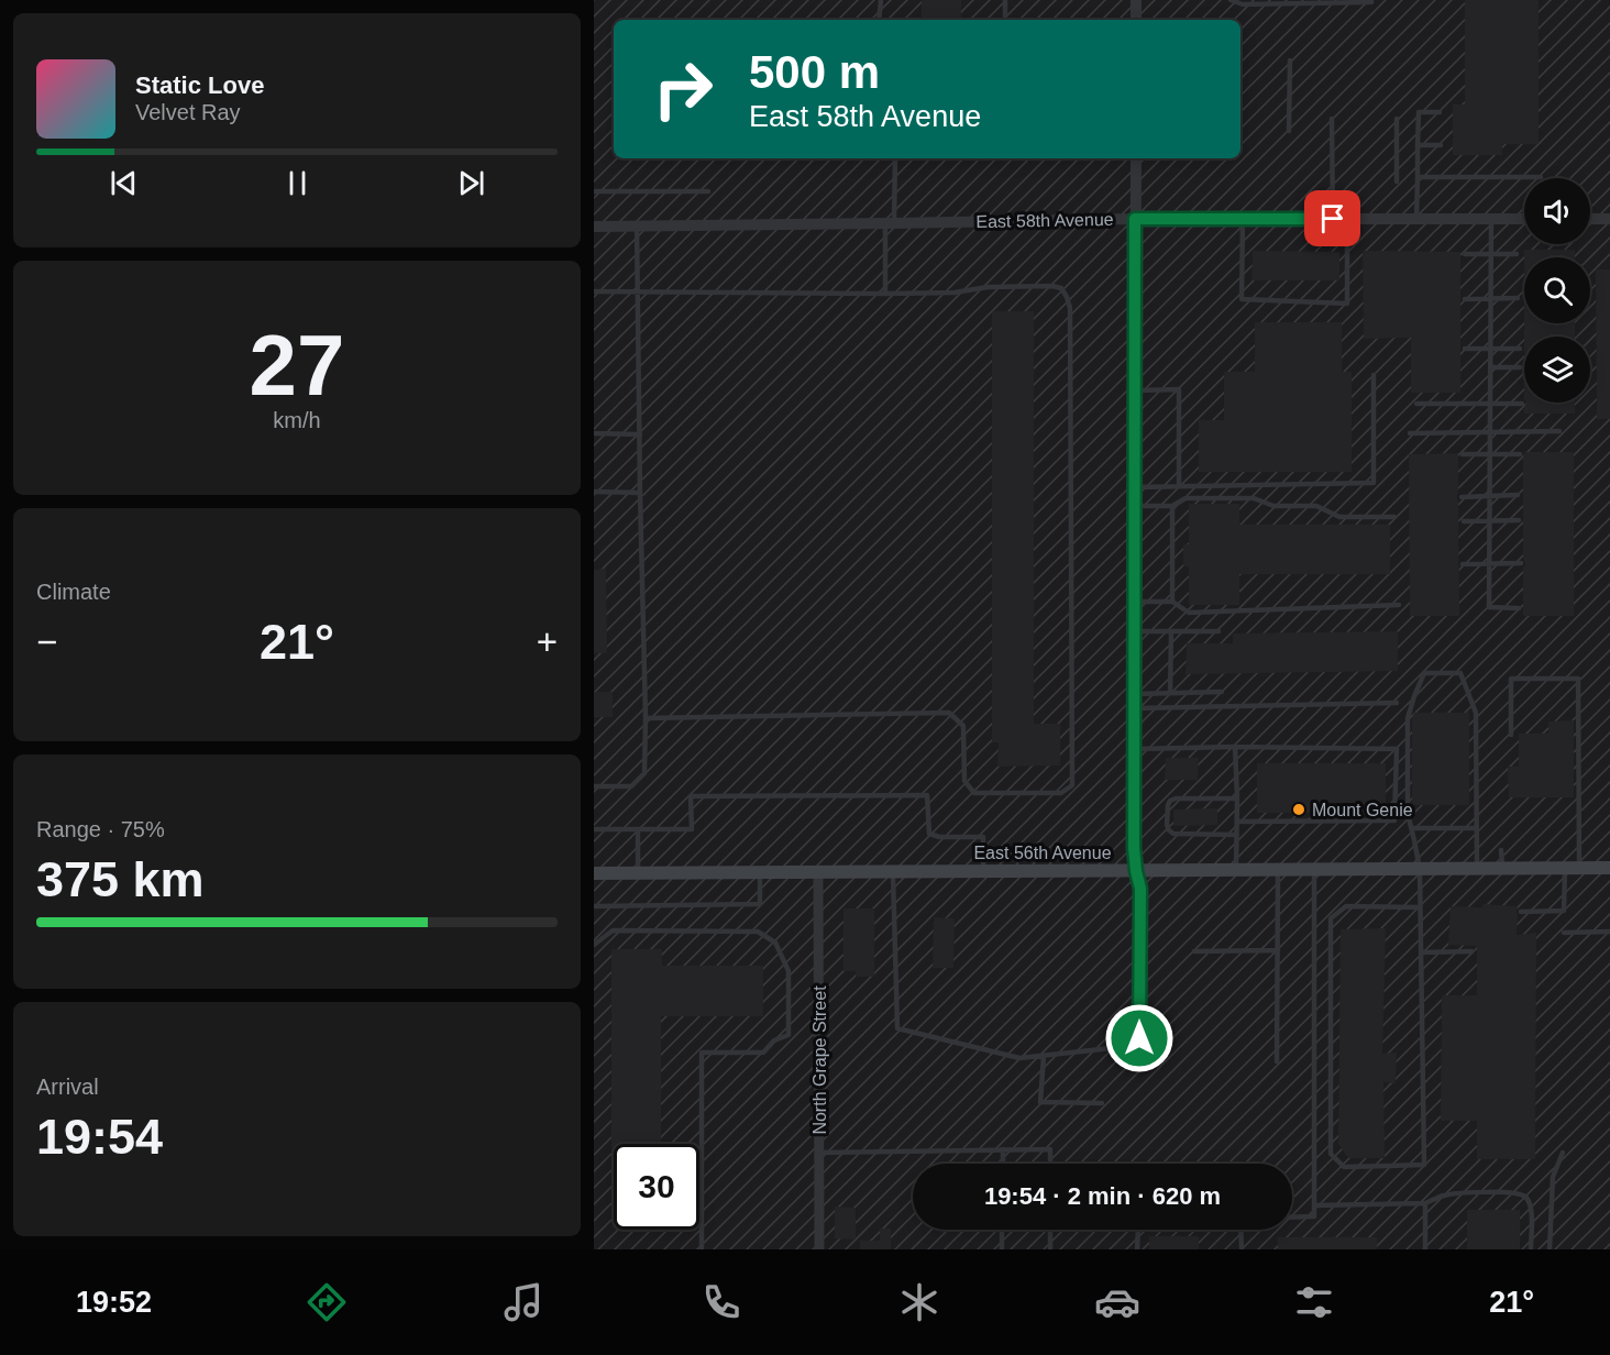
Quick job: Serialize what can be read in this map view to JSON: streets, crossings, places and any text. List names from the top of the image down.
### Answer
{
  "streets": {
    "main road": ["East 56th Avenue"],
    "street": ["East 58th Avenue", "North Grape Street"]
  },
  "crossings": [
    ["East 56th Avenue", "North Grape Street"]
  ],
  "places": ["Mount Genie"],
  "page": {
    "turn": ["500 m", "East 58th Avenue"],
    "song": ["Static Love", "Velvet Ray"],
    "tile": [
      ["27", "km/h"],
      "Climate",
      ["Range · 75%", "375 km"],
      ["Arrival", "19:54"]
    ],
    "heat": ["−", "21°", "+"],
    "limit": "30",
    "trip": "19:54 · 2 min · 620 m",
    "tabs": ["19:52", "21°"]
  }
}
